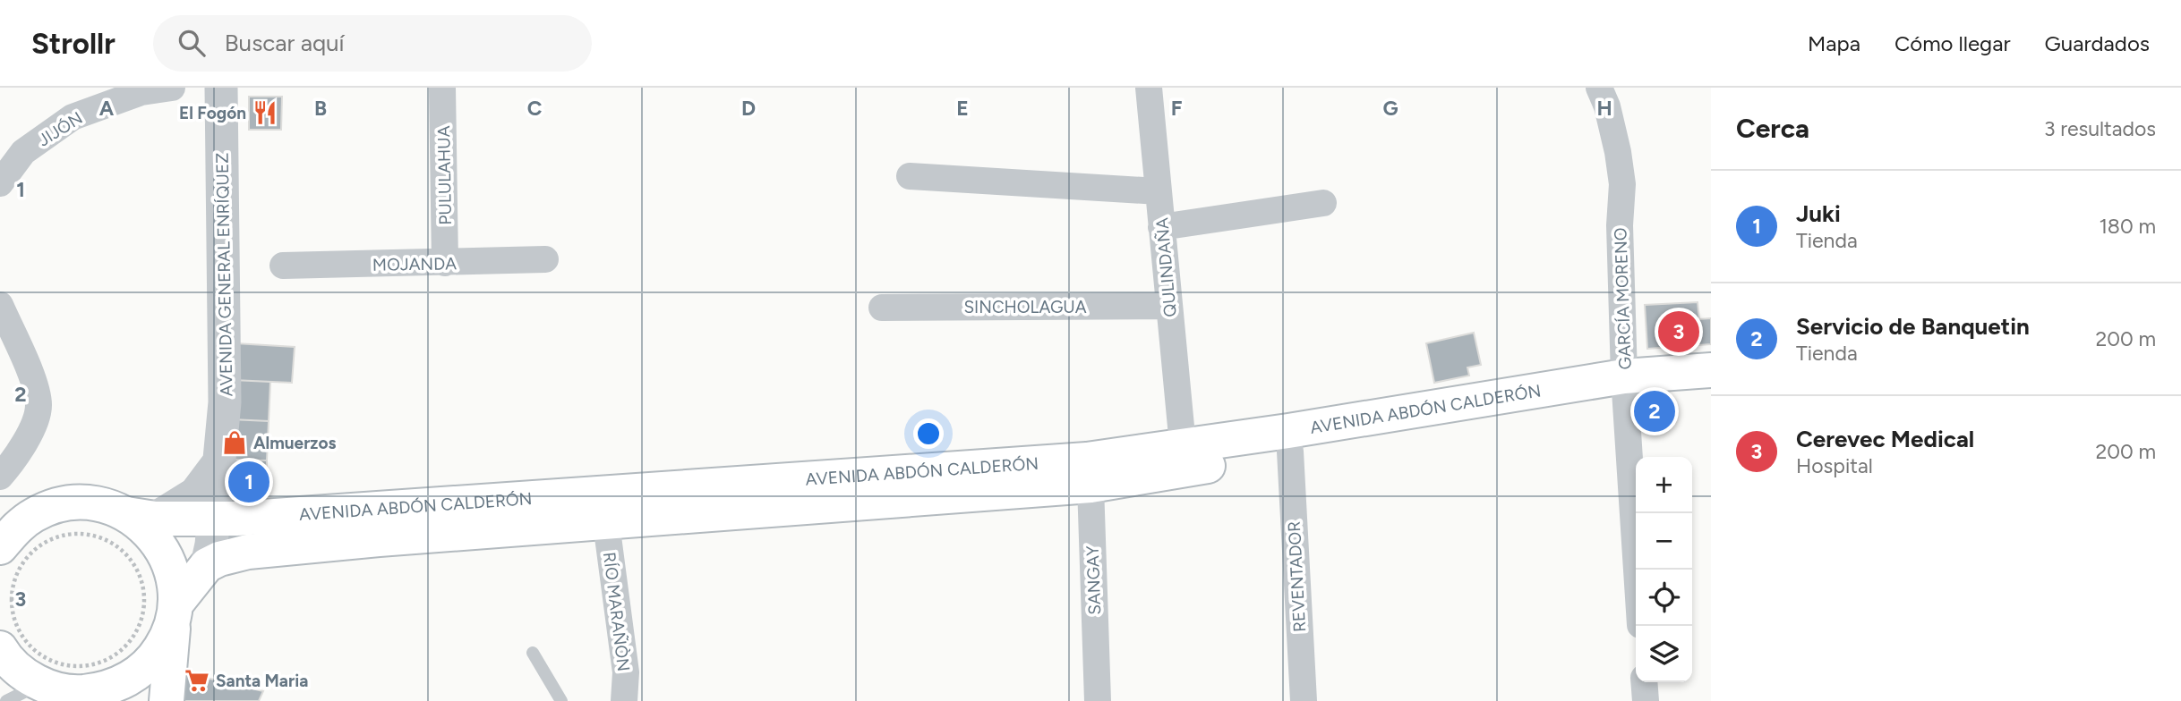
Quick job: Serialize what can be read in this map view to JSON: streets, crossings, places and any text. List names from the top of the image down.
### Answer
{
  "streets": {
    "main road": ["AVENIDA ABDÓN CALDERÓN"],
    "street": [
      "JIJÓN",
      "PULULAHUA",
      "MOJANDA",
      "QULINDAÑA",
      "AVENIDA GENERAL ENRÍQUEZ",
      "GARCÍA MORENO",
      "SINCHOLAGUA",
      "REVENTADOR",
      "SANGAY",
      "RÍO MARAÑÒN"
    ]
  },
  "crossings": [
    ["PULULAHUA", "MOJANDA"],
    ["QULINDAÑA", "SINCHOLAGUA"],
    ["QULINDAÑA", "AVENIDA ABDÓN CALDERÓN"],
    ["AVENIDA GENERAL ENRÍQUEZ", "AVENIDA ABDÓN CALDERÓN"],
    ["GARCÍA MORENO", "AVENIDA ABDÓN CALDERÓN"],
    ["AVENIDA ABDÓN CALDERÓN", "REVENTADOR"],
    ["AVENIDA ABDÓN CALDERÓN", "SANGAY"],
    ["AVENIDA ABDÓN CALDERÓN", "RÍO MARAÑÒN"]
  ],
  "places": {
    "restaurant": ["El Fogón"],
    "shop": ["Almuerzos"],
    "supermarket": ["Santa Maria"]
  },
  "page": {
    "header": "Strollr",
    "search": "Buscar aquí",
    "nav": ["Mapa", "Cómo llegar", "Guardados"],
    "heading": ["Cerca", "3 resultados"],
    "list": [
      {
        "mark": "1",
        "name": "Juki",
        "note": "Tienda",
        "value": "180 m"
      },
      {
        "mark": "2",
        "name": "Servicio de Banquetin",
        "note": "Tienda",
        "value": "200 m"
      },
      {
        "mark": "3",
        "name": "Cerevec Medical",
        "note": "Hospital",
        "value": "200 m"
      }
    ],
    "pins": ["3", "2", "1"],
    "map_buttons": ["+", "−"]
  },
  "grid": {
    "columns": [
      "A",
      "B",
      "C",
      "D",
      "E",
      "F",
      "G",
      "H"
    ],
    "rows": ["1", "2", "3"]
  }
}
